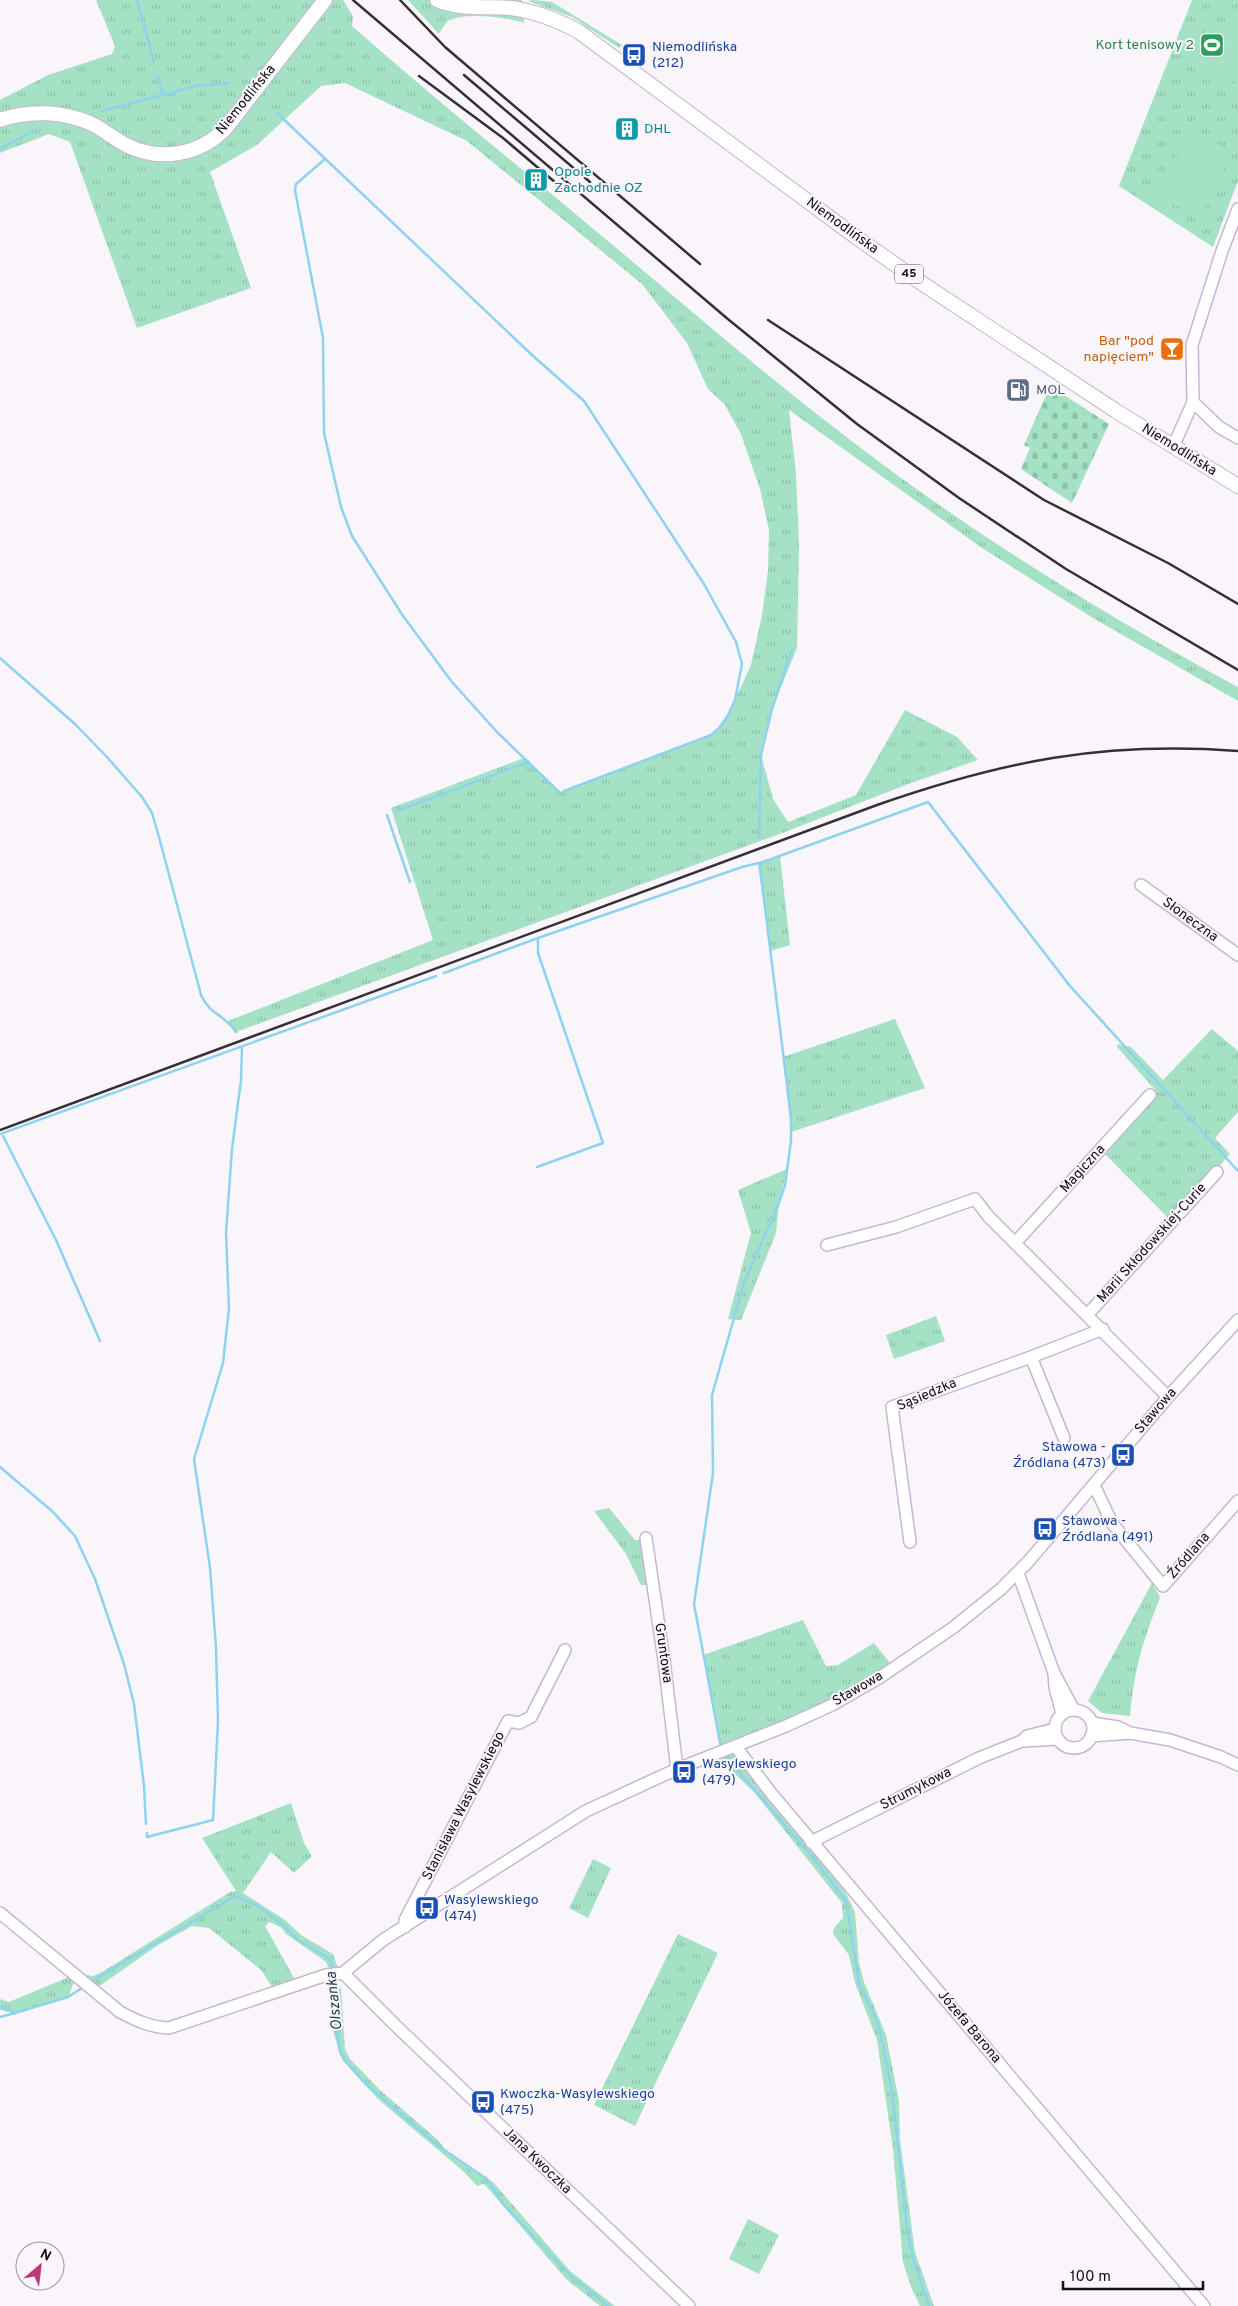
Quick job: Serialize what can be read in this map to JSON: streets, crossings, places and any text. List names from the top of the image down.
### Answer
{
  "streets": {
    "main road": ["Niemodlińska", "45"],
    "street": [
      "Słoneczna",
      "Magiczna",
      "Marii Skłodowskiej-Curie",
      "Sąsiedzka",
      "Stawowa",
      "Źródlana",
      "Gruntowa",
      "Strumykowa",
      "Stanisława Wasylewskiego",
      "Józefa Barona",
      "Jana Kwoczka"
    ]
  },
  "crossings": [
    ["Magiczna", "Marii Skłodowskiej-Curie"],
    ["Marii Skłodowskiej-Curie", "Sąsiedzka"],
    ["Marii Skłodowskiej-Curie", "Stawowa"],
    ["Stawowa", "Źródlana"],
    ["Stawowa", "Gruntowa"],
    ["Stawowa", "Józefa Barona"],
    ["Strumykowa", "Józefa Barona"]
  ],
  "water": ["Olszanka"],
  "places": {
    "sports": ["Kort tenisowy 2"],
    "bus stop": [
      "Niemodlińska (212)",
      "Stawowa - Źródlana (473)",
      "Stawowa - Źródlana (491)",
      "Wasylewskiego (479)",
      "Wasylewskiego (474)",
      "Kwoczka-Wasylewskiego (475)"
    ],
    "building": ["DHL", "Opole Zachodnie OZ"],
    "bar": ["Bar \"pod napięciem\""],
    "fuel station": ["MOL"]
  },
  "scale_bar": "100 m",
  "north": "top right"
}
